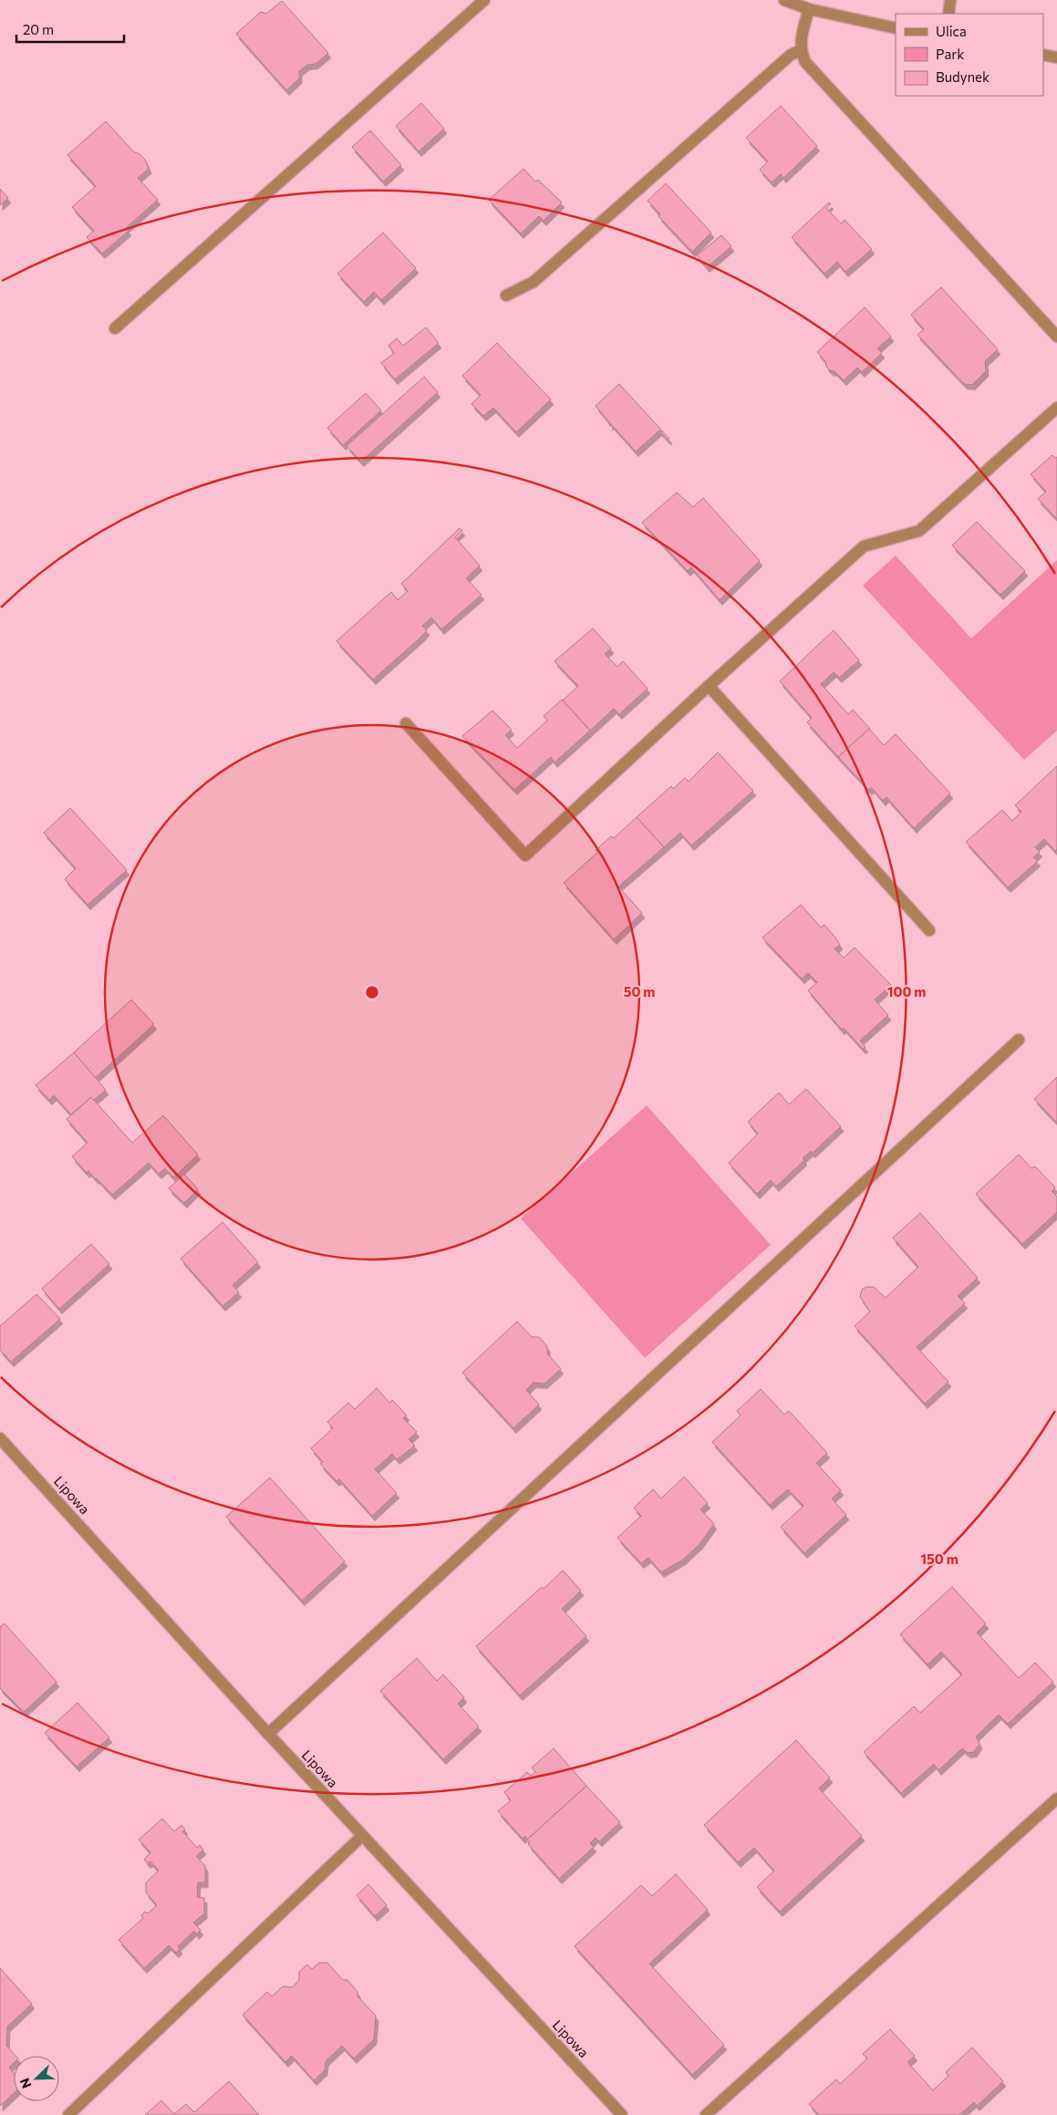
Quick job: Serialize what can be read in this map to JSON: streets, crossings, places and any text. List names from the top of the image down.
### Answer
{
  "streets": {
    "street": ["Lipowa"]
  },
  "legend": ["Ulica", "Park", "Budynek"],
  "scale_bar": "20 m",
  "north": "bottom left",
  "rings": ["50 m", "100 m", "150 m"]
}
